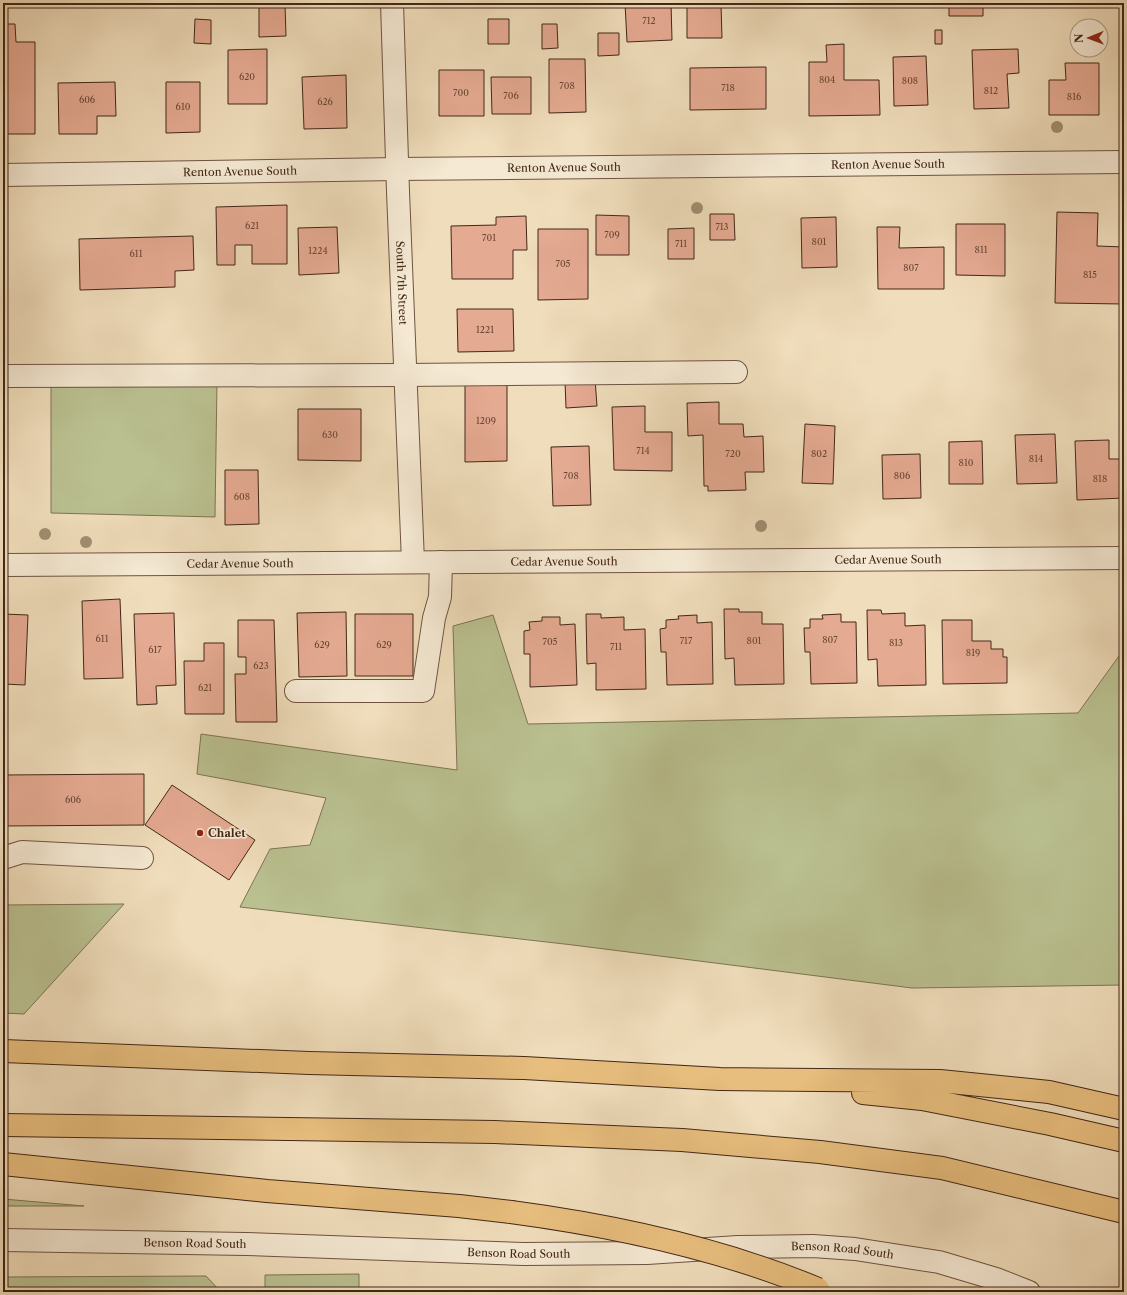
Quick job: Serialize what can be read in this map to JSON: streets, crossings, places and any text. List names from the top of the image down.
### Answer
{
  "streets": {
    "street": [
      "Renton Avenue South",
      "South 7th Street",
      "Cedar Avenue South",
      "Benson Road South"
    ]
  },
  "crossings": [
    ["Renton Avenue South", "South 7th Street"],
    ["South 7th Street", "Cedar Avenue South"]
  ],
  "places": ["Chalet"],
  "house_numbers": [
    "712",
    "620",
    "804",
    "808",
    "708",
    "718",
    "812",
    "700",
    "706",
    "816",
    "606",
    "626",
    "610",
    "621",
    "713",
    "709",
    "701",
    "801",
    "711",
    "811",
    "1224",
    "611",
    "705",
    "807",
    "815",
    "1221",
    "1209",
    "630",
    "714",
    "720",
    "802",
    "814",
    "810",
    "708",
    "806",
    "818",
    "608",
    "611",
    "807",
    "717",
    "801",
    "705",
    "813",
    "629",
    "629",
    "711",
    "617",
    "819",
    "623",
    "621",
    "606"
  ],
  "north": "left"
}
